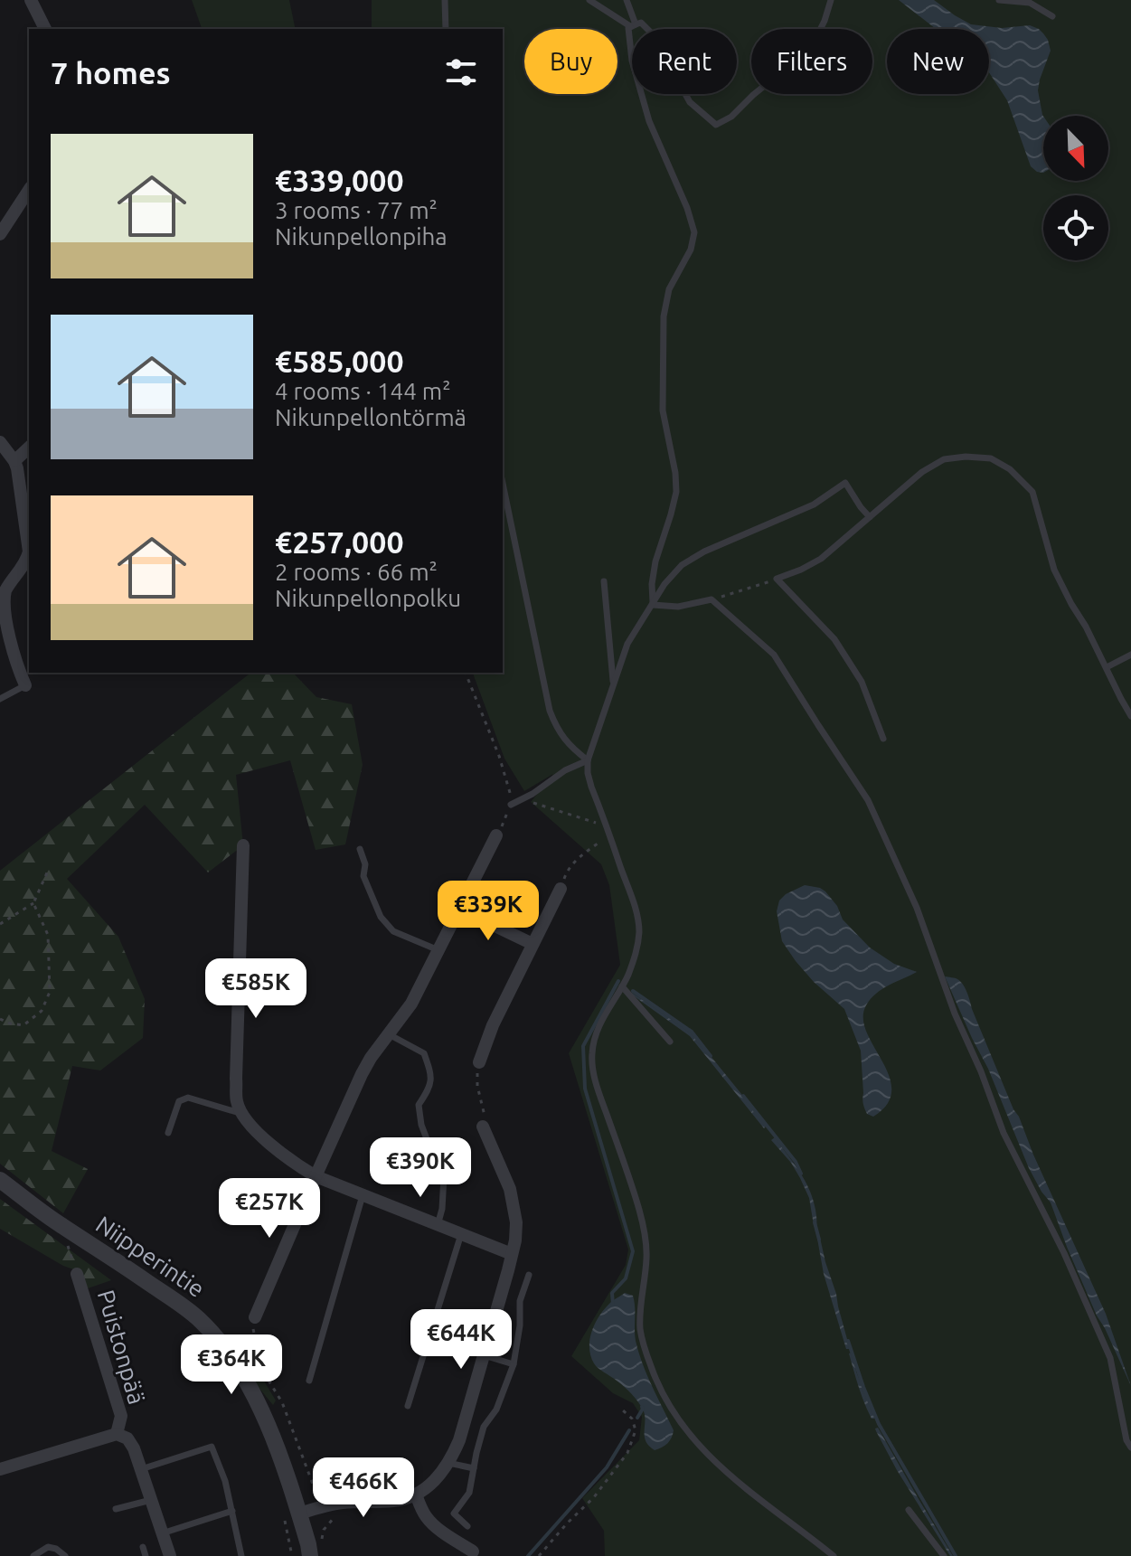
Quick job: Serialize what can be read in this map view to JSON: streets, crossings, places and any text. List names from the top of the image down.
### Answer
{
  "streets": {
    "street": ["Niipperintie", "Puistonpää"]
  },
  "north": "bottom right",
  "page": {
    "chip": [
      "Buy",
      "Rent",
      "Filters",
      "New"
    ],
    "heading": "7 homes",
    "list": [
      {
        "name": "€339,000",
        "note": "3 rooms · 77 m² · Nikunpellonpiha"
      },
      {
        "name": "€585,000",
        "note": "4 rooms · 144 m² · Nikunpellontörmä"
      },
      {
        "name": "€257,000",
        "note": "2 rooms · 66 m² · Nikunpellonpolku"
      }
    ],
    "price": [
      "€339K",
      "€585K",
      "€390K",
      "€257K",
      "€644K",
      "€364K",
      "€466K"
    ]
  }
}
